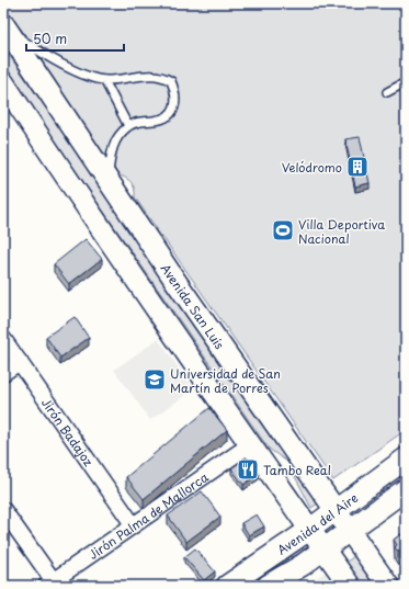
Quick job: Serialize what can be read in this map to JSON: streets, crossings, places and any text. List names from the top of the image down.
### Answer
{
  "streets": {
    "main road": ["Avenida San Luis", "Avenida del Aire"],
    "street": ["Jirón Badajoz", "Jirón Palma de Mallorca"]
  },
  "crossings": [
    ["Avenida San Luis", "Avenida del Aire"],
    ["Jirón Badajoz", "Jirón Palma de Mallorca"]
  ],
  "places": {
    "building": ["Velódromo"],
    "sports": ["Villa Deportiva Nacional"],
    "school or university": ["Universidad de San Martín de Porres"],
    "restaurant": ["Tambo Real"]
  },
  "scale_bar": "50 m"
}
